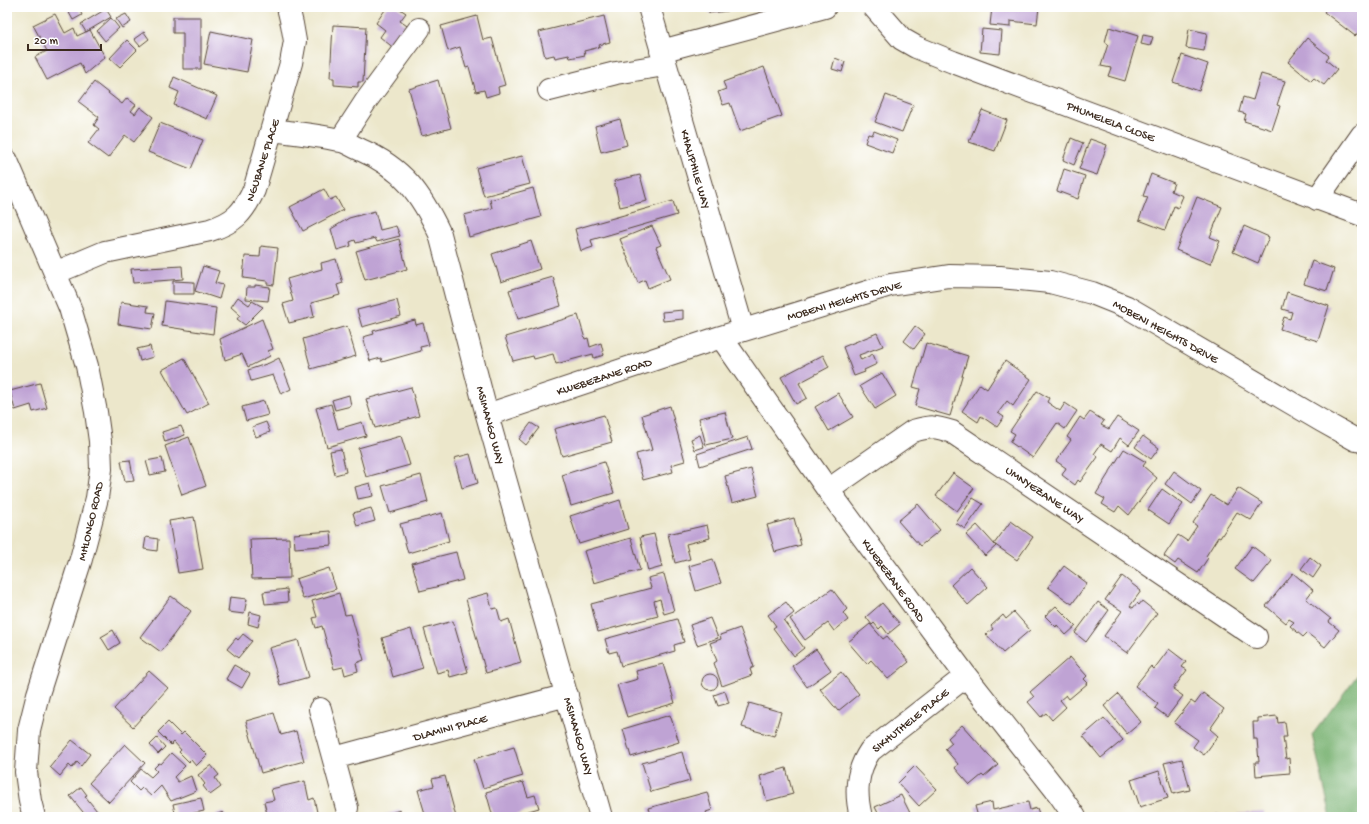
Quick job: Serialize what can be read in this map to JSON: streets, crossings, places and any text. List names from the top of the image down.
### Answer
{
  "streets": {
    "street": [
      "PHUMELELA CLOSE",
      "NGUBANE PLACE",
      "KHALIPHILE WAY",
      "MOBENI HEIGHTS DRIVE",
      "KWEBEZANE ROAD",
      "MSIMANGO WAY",
      "UMNYEZANE WAY",
      "MHLONGO ROAD",
      "SIKHUTHELE PLACE",
      "DLAMINI PLACE"
    ]
  },
  "crossings": [
    ["NGUBANE PLACE", "MSIMANGO WAY"],
    ["NGUBANE PLACE", "MHLONGO ROAD"],
    ["KHALIPHILE WAY", "MOBENI HEIGHTS DRIVE"],
    ["KHALIPHILE WAY", "KWEBEZANE ROAD"],
    ["MOBENI HEIGHTS DRIVE", "KWEBEZANE ROAD"],
    ["KWEBEZANE ROAD", "MSIMANGO WAY"],
    ["KWEBEZANE ROAD", "UMNYEZANE WAY"],
    ["KWEBEZANE ROAD", "SIKHUTHELE PLACE"],
    ["MSIMANGO WAY", "DLAMINI PLACE"]
  ],
  "scale_bar": "20 m"
}
